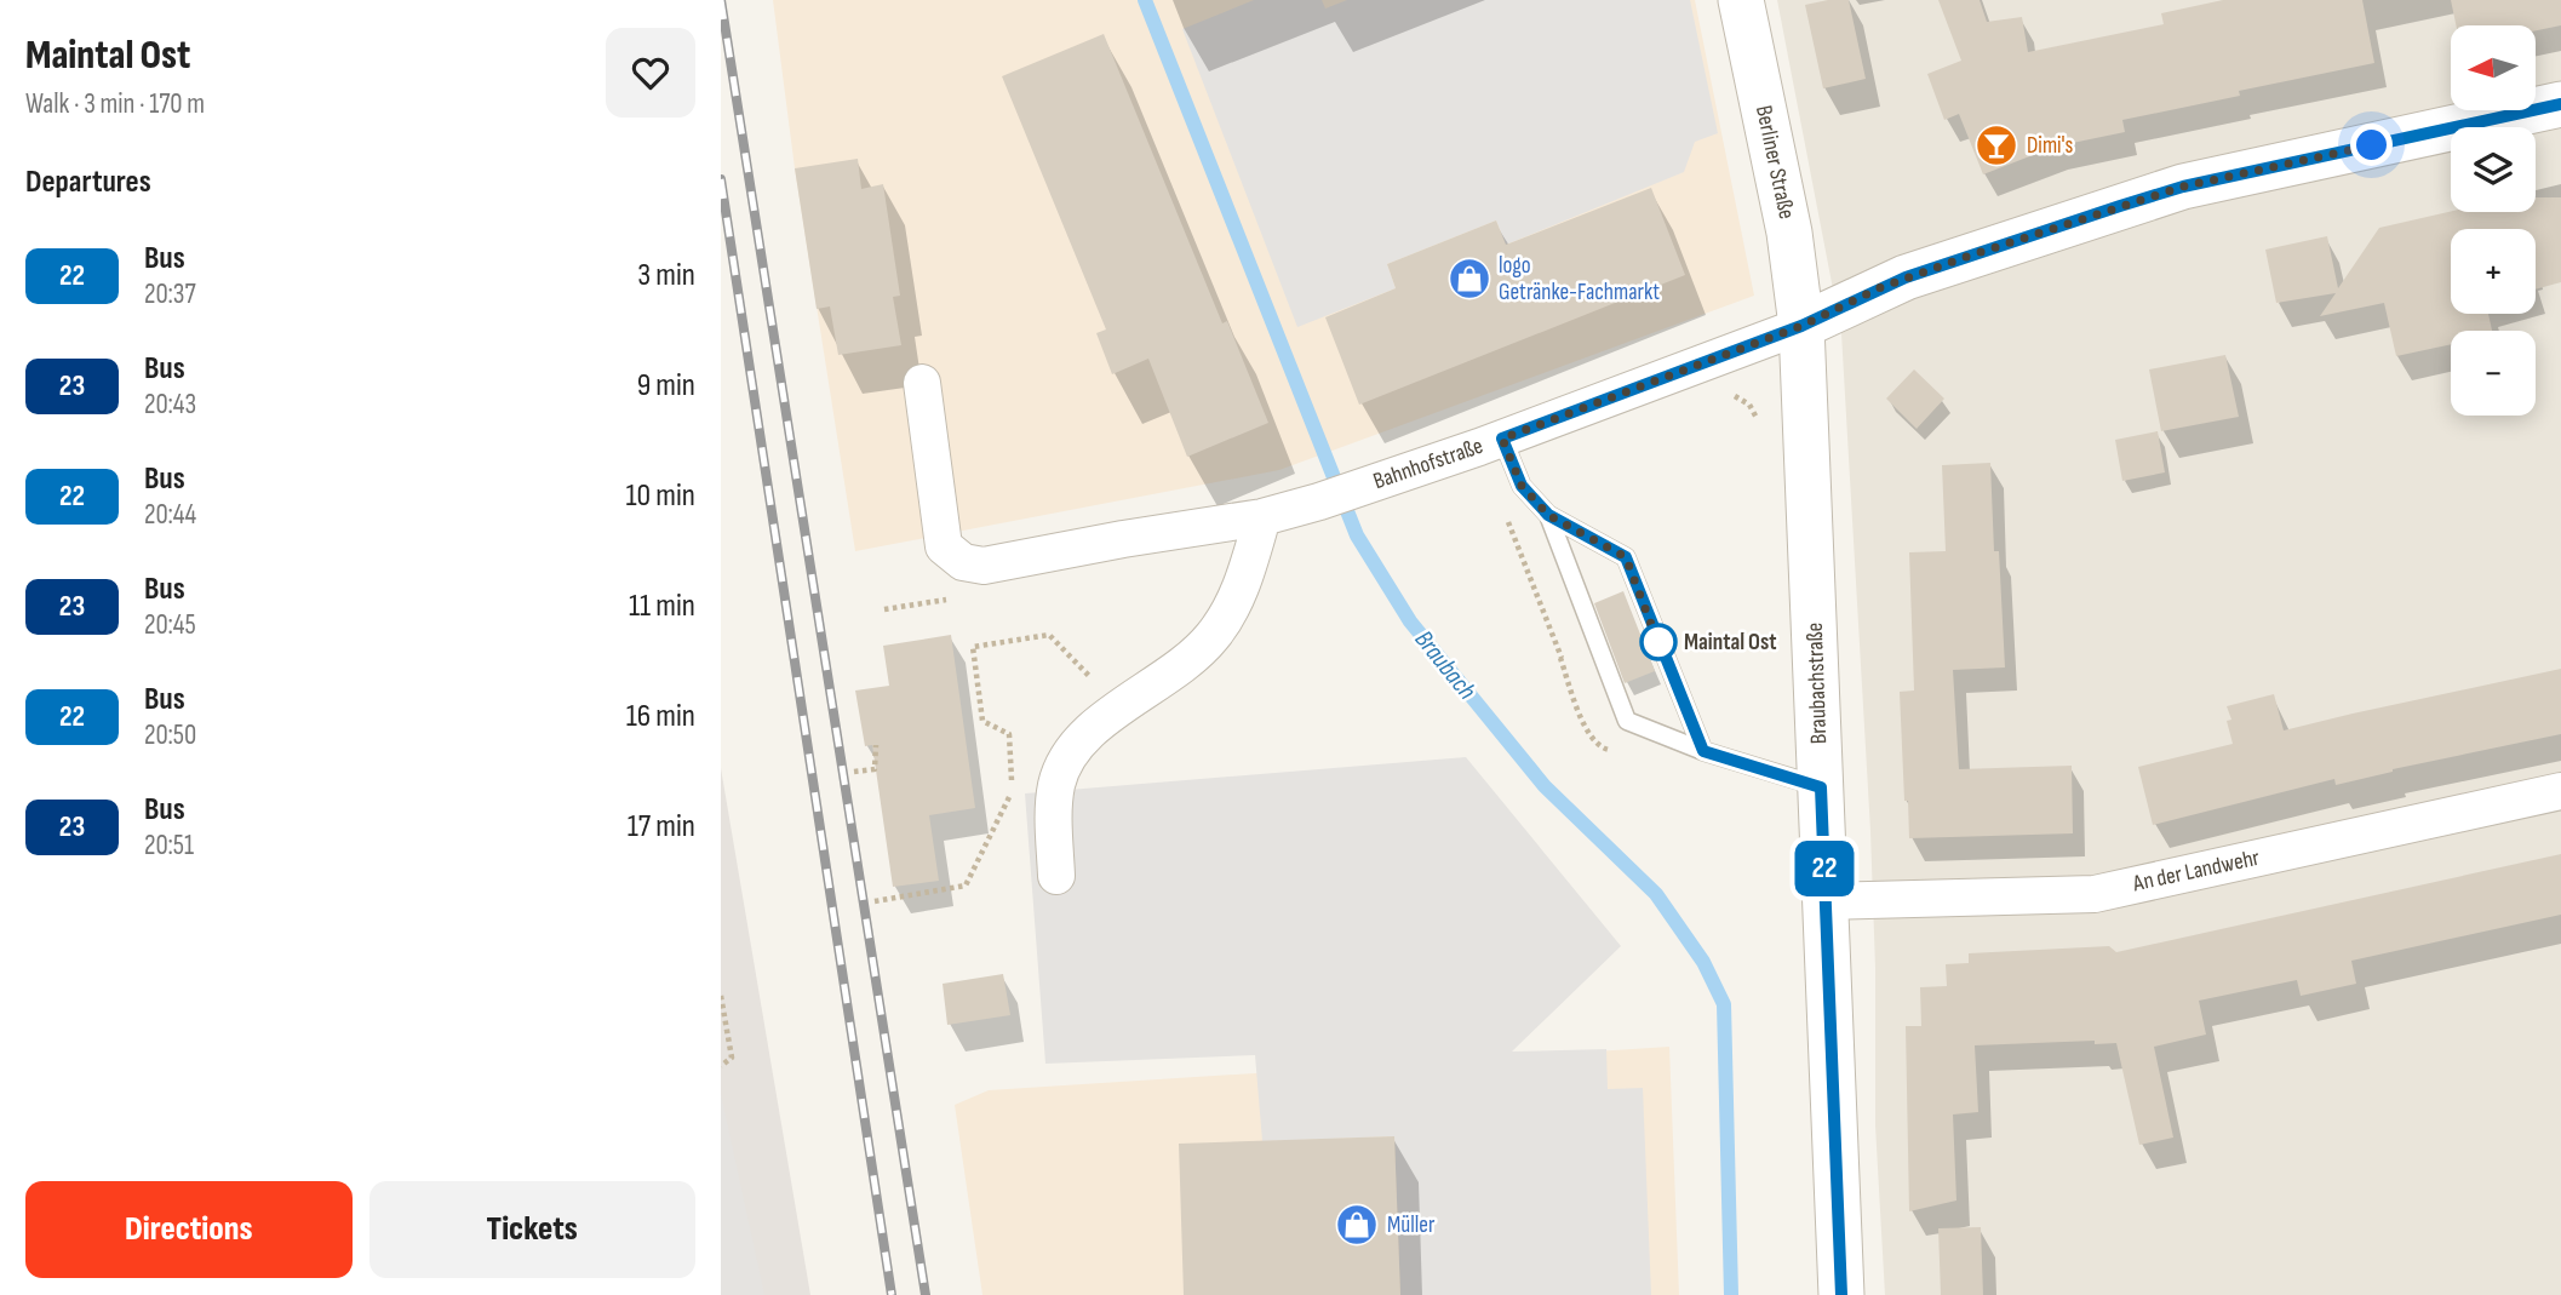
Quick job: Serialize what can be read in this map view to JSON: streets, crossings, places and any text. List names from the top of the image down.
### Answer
{
  "streets": {
    "street": [
      "Berliner Straße",
      "Bahnhofstraße",
      "Braubachstraße",
      "An der Landwehr"
    ]
  },
  "crossings": [
    ["Berliner Straße", "Bahnhofstraße"],
    ["Berliner Straße", "Braubachstraße"],
    ["Bahnhofstraße", "Braubachstraße"],
    ["Braubachstraße", "An der Landwehr"]
  ],
  "water": ["Braubach"],
  "places": {
    "bar": ["Dimi's"],
    "shop": ["logo Getränke-Fachmarkt", "Müller"],
    "other": ["Maintal Ost"]
  },
  "lines": ["bus line 22"],
  "north": "left",
  "page": {
    "heading": [
      ["Maintal Ost", "Walk · 3 min · 170 m"],
      "Departures"
    ],
    "on_map": "22",
    "map_buttons": ["+", "−"],
    "list": [
      {
        "mark": "22",
        "name": "Bus",
        "note": "20:37",
        "value": "3 min"
      },
      {
        "mark": "23",
        "name": "Bus",
        "note": "20:43",
        "value": "9 min"
      },
      {
        "mark": "22",
        "name": "Bus",
        "note": "20:44",
        "value": "10 min"
      },
      {
        "mark": "23",
        "name": "Bus",
        "note": "20:45",
        "value": "11 min"
      },
      {
        "mark": "22",
        "name": "Bus",
        "note": "20:50",
        "value": "16 min"
      },
      {
        "mark": "23",
        "name": "Bus",
        "note": "20:51",
        "value": "17 min"
      }
    ],
    "buttons": ["Directions", "Tickets"]
  }
}
